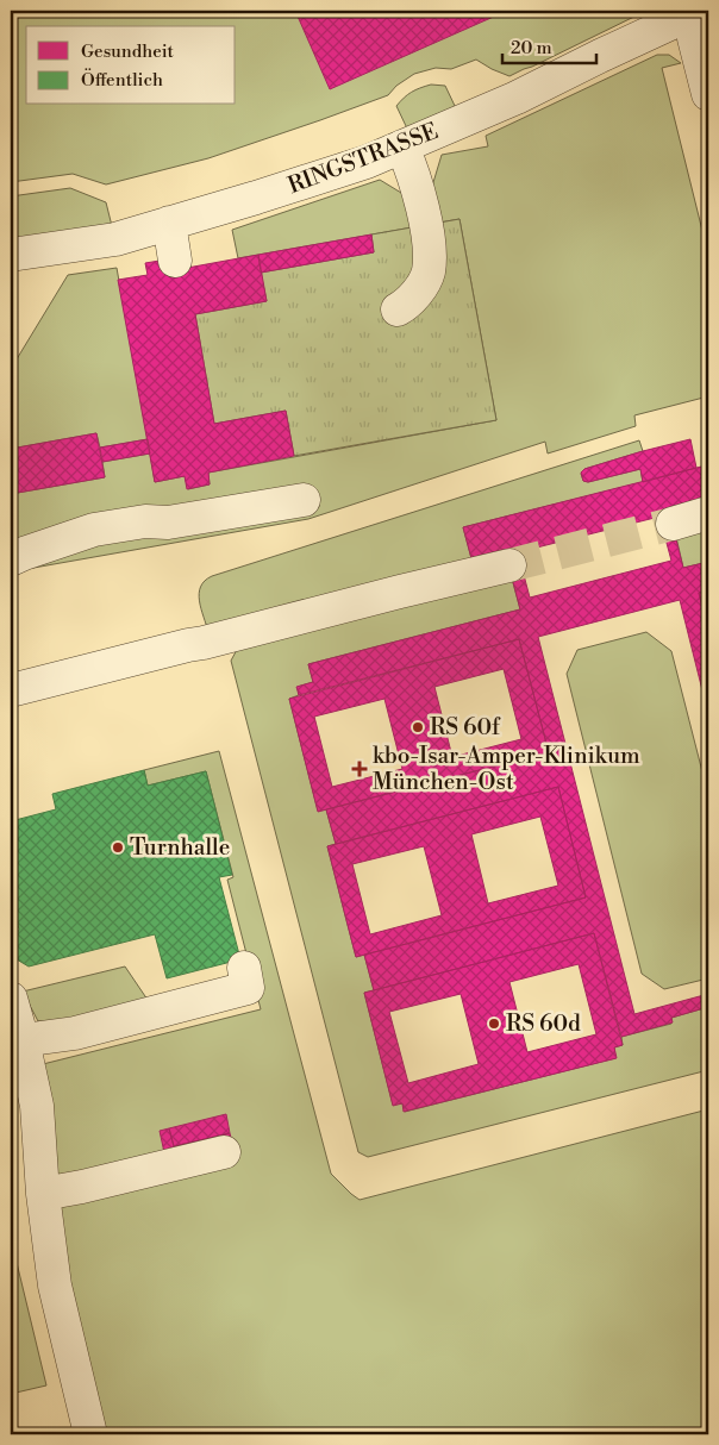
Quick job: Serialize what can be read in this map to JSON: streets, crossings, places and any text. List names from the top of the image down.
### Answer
{
  "streets": {
    "lane": ["RINGSTRASSE"]
  },
  "places": {
    "other": ["RS 60f", "Turnhalle", "RS 60d"],
    "health": ["kbo-Isar-Amper-Klinikum München-Ost"]
  },
  "legend": ["Gesundheit", "Öffentlich"],
  "scale_bar": "20 m"
}
